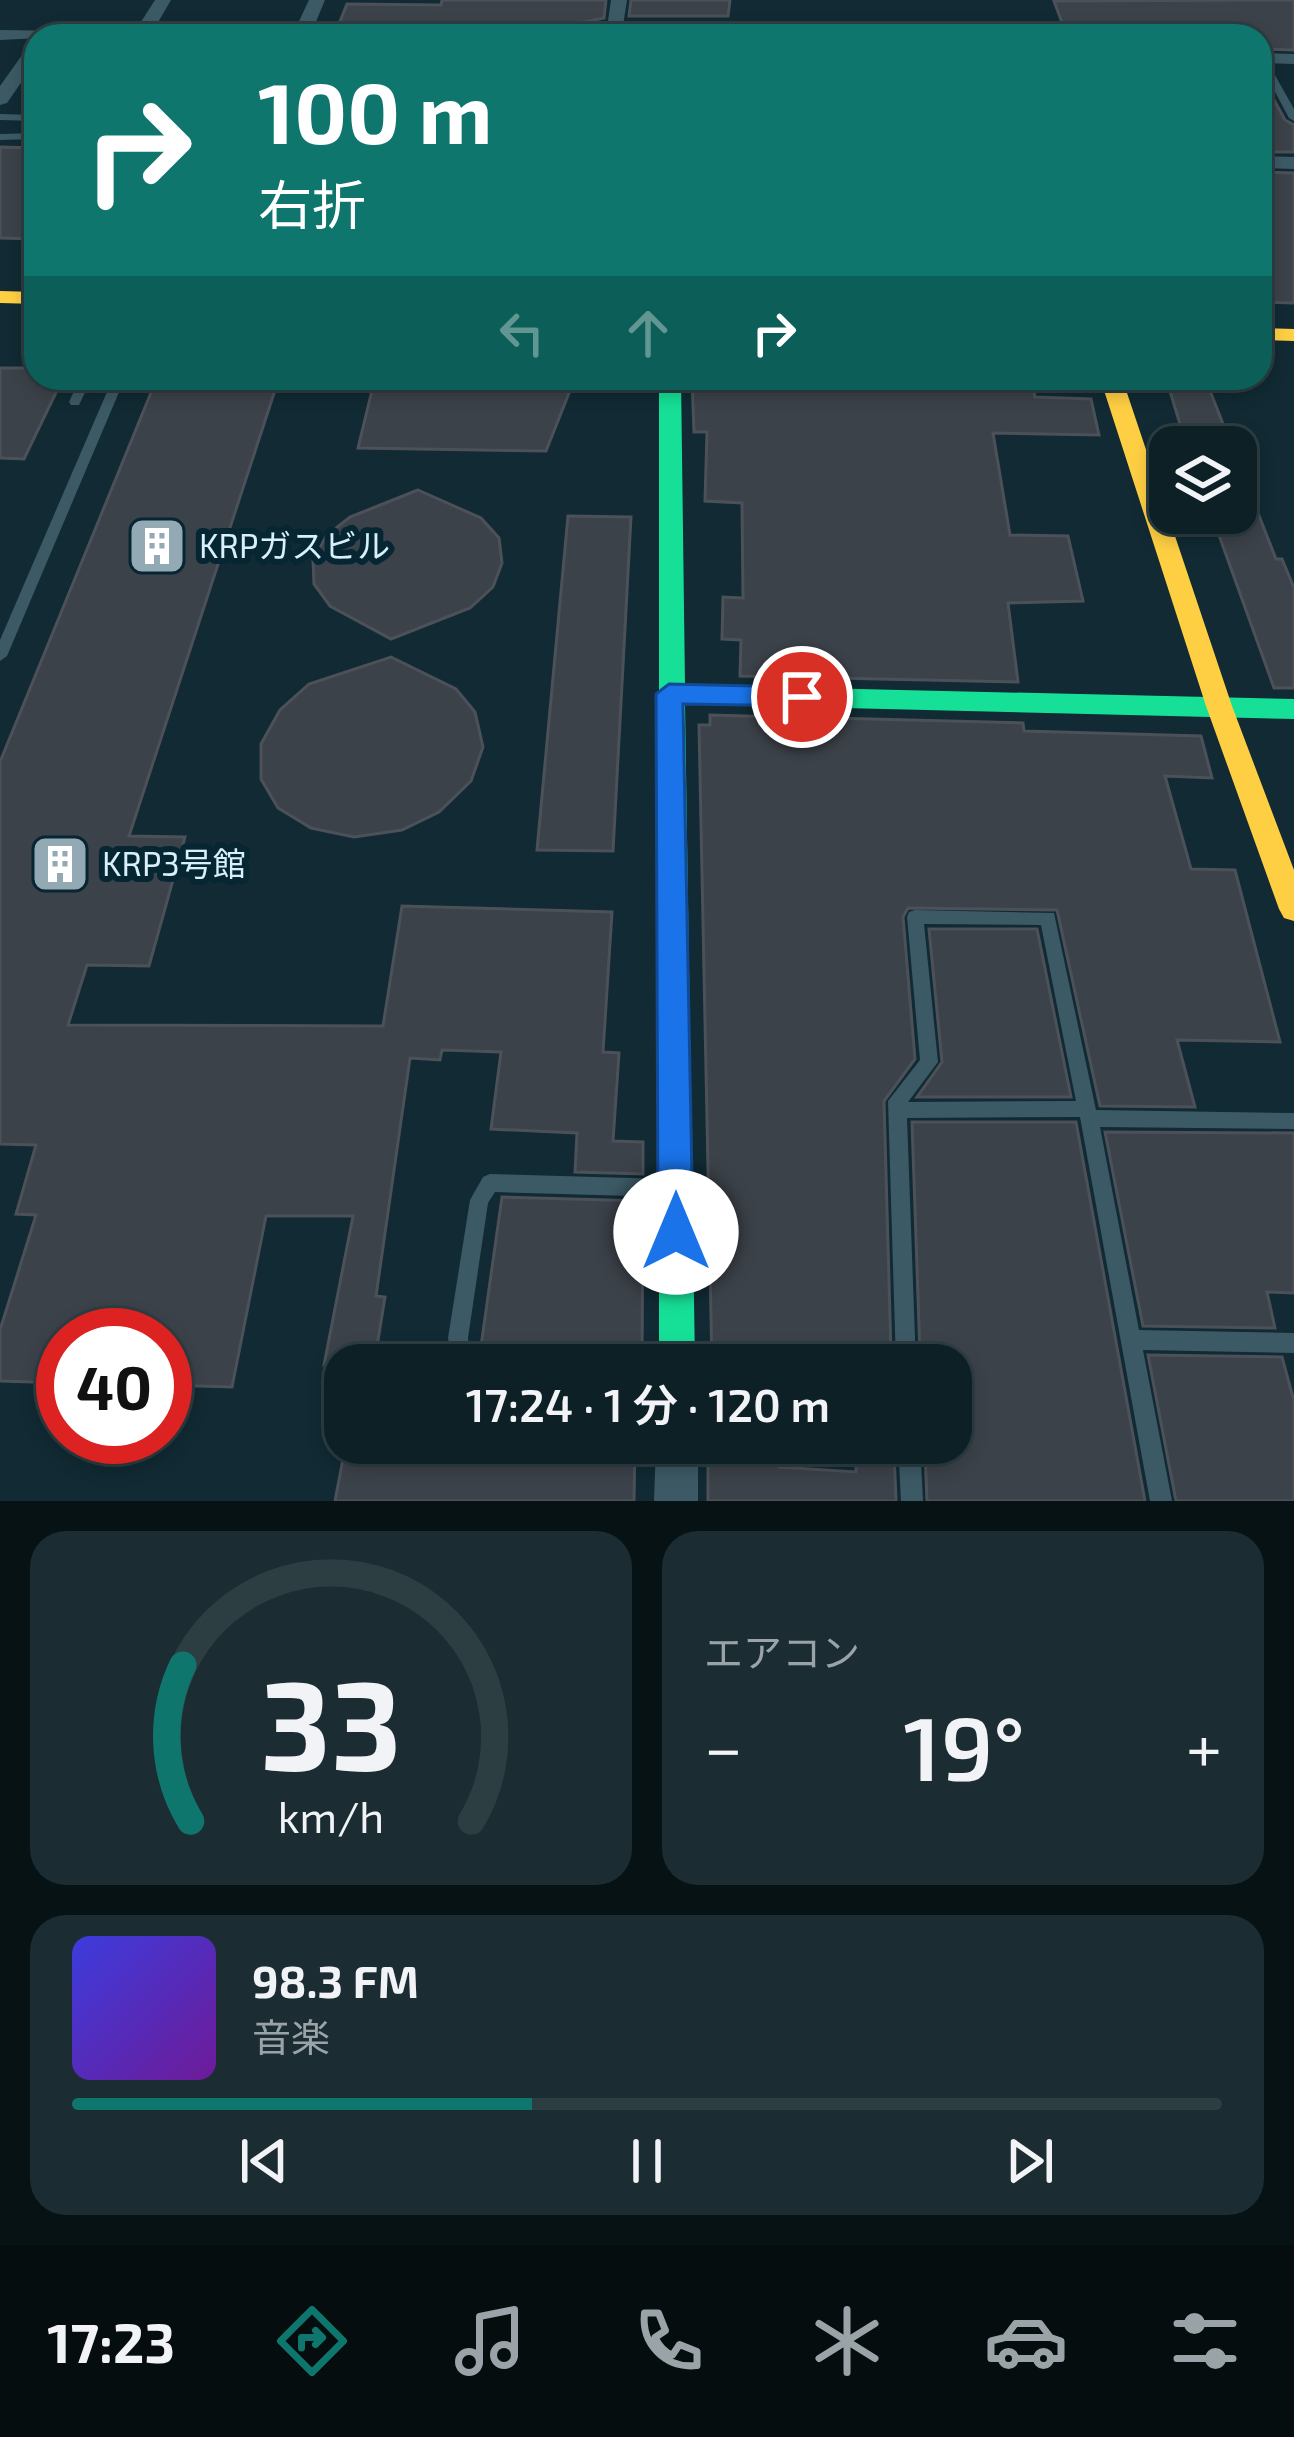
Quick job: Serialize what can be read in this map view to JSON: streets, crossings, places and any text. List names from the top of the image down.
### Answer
{
  "places": {
    "building": ["KRPガスビル", "KRP3号館"]
  },
  "page": {
    "turn": ["100 m", "右折"],
    "limit": "40",
    "trip": "17:24 · 1 分 · 120 m",
    "tile": "エアコン",
    "heat": ["−", "19°", "+"],
    "song": ["98.3 FM", "音楽"],
    "tabs": "17:23",
    "gauge": ["33", "km/h"]
  }
}
